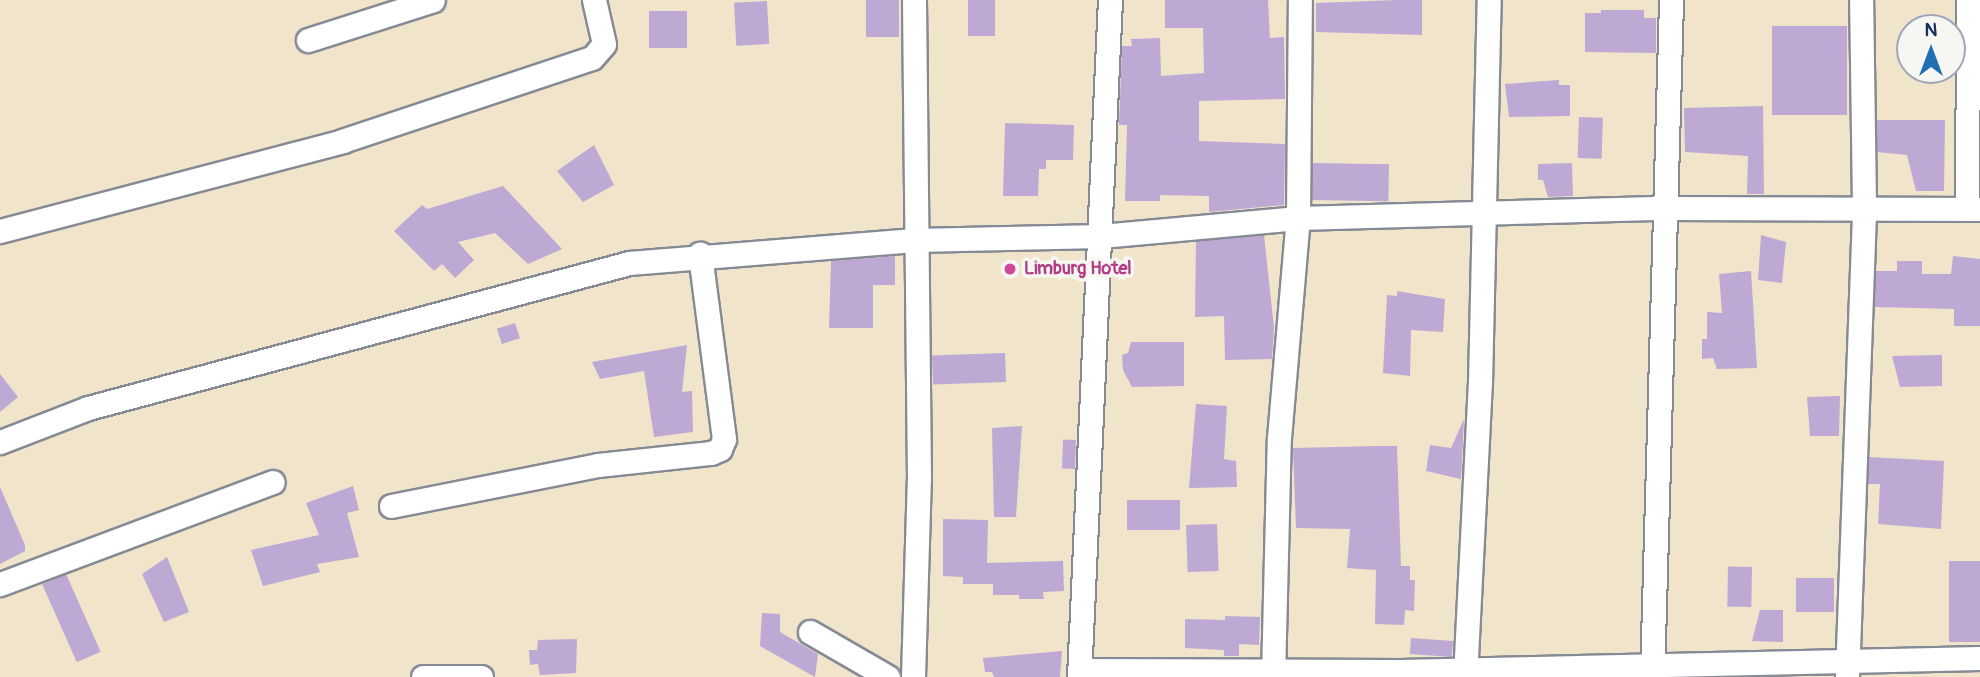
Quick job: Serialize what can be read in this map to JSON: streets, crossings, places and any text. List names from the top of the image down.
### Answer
{
  "places": ["Limburg Hotel"],
  "north": "top"
}
